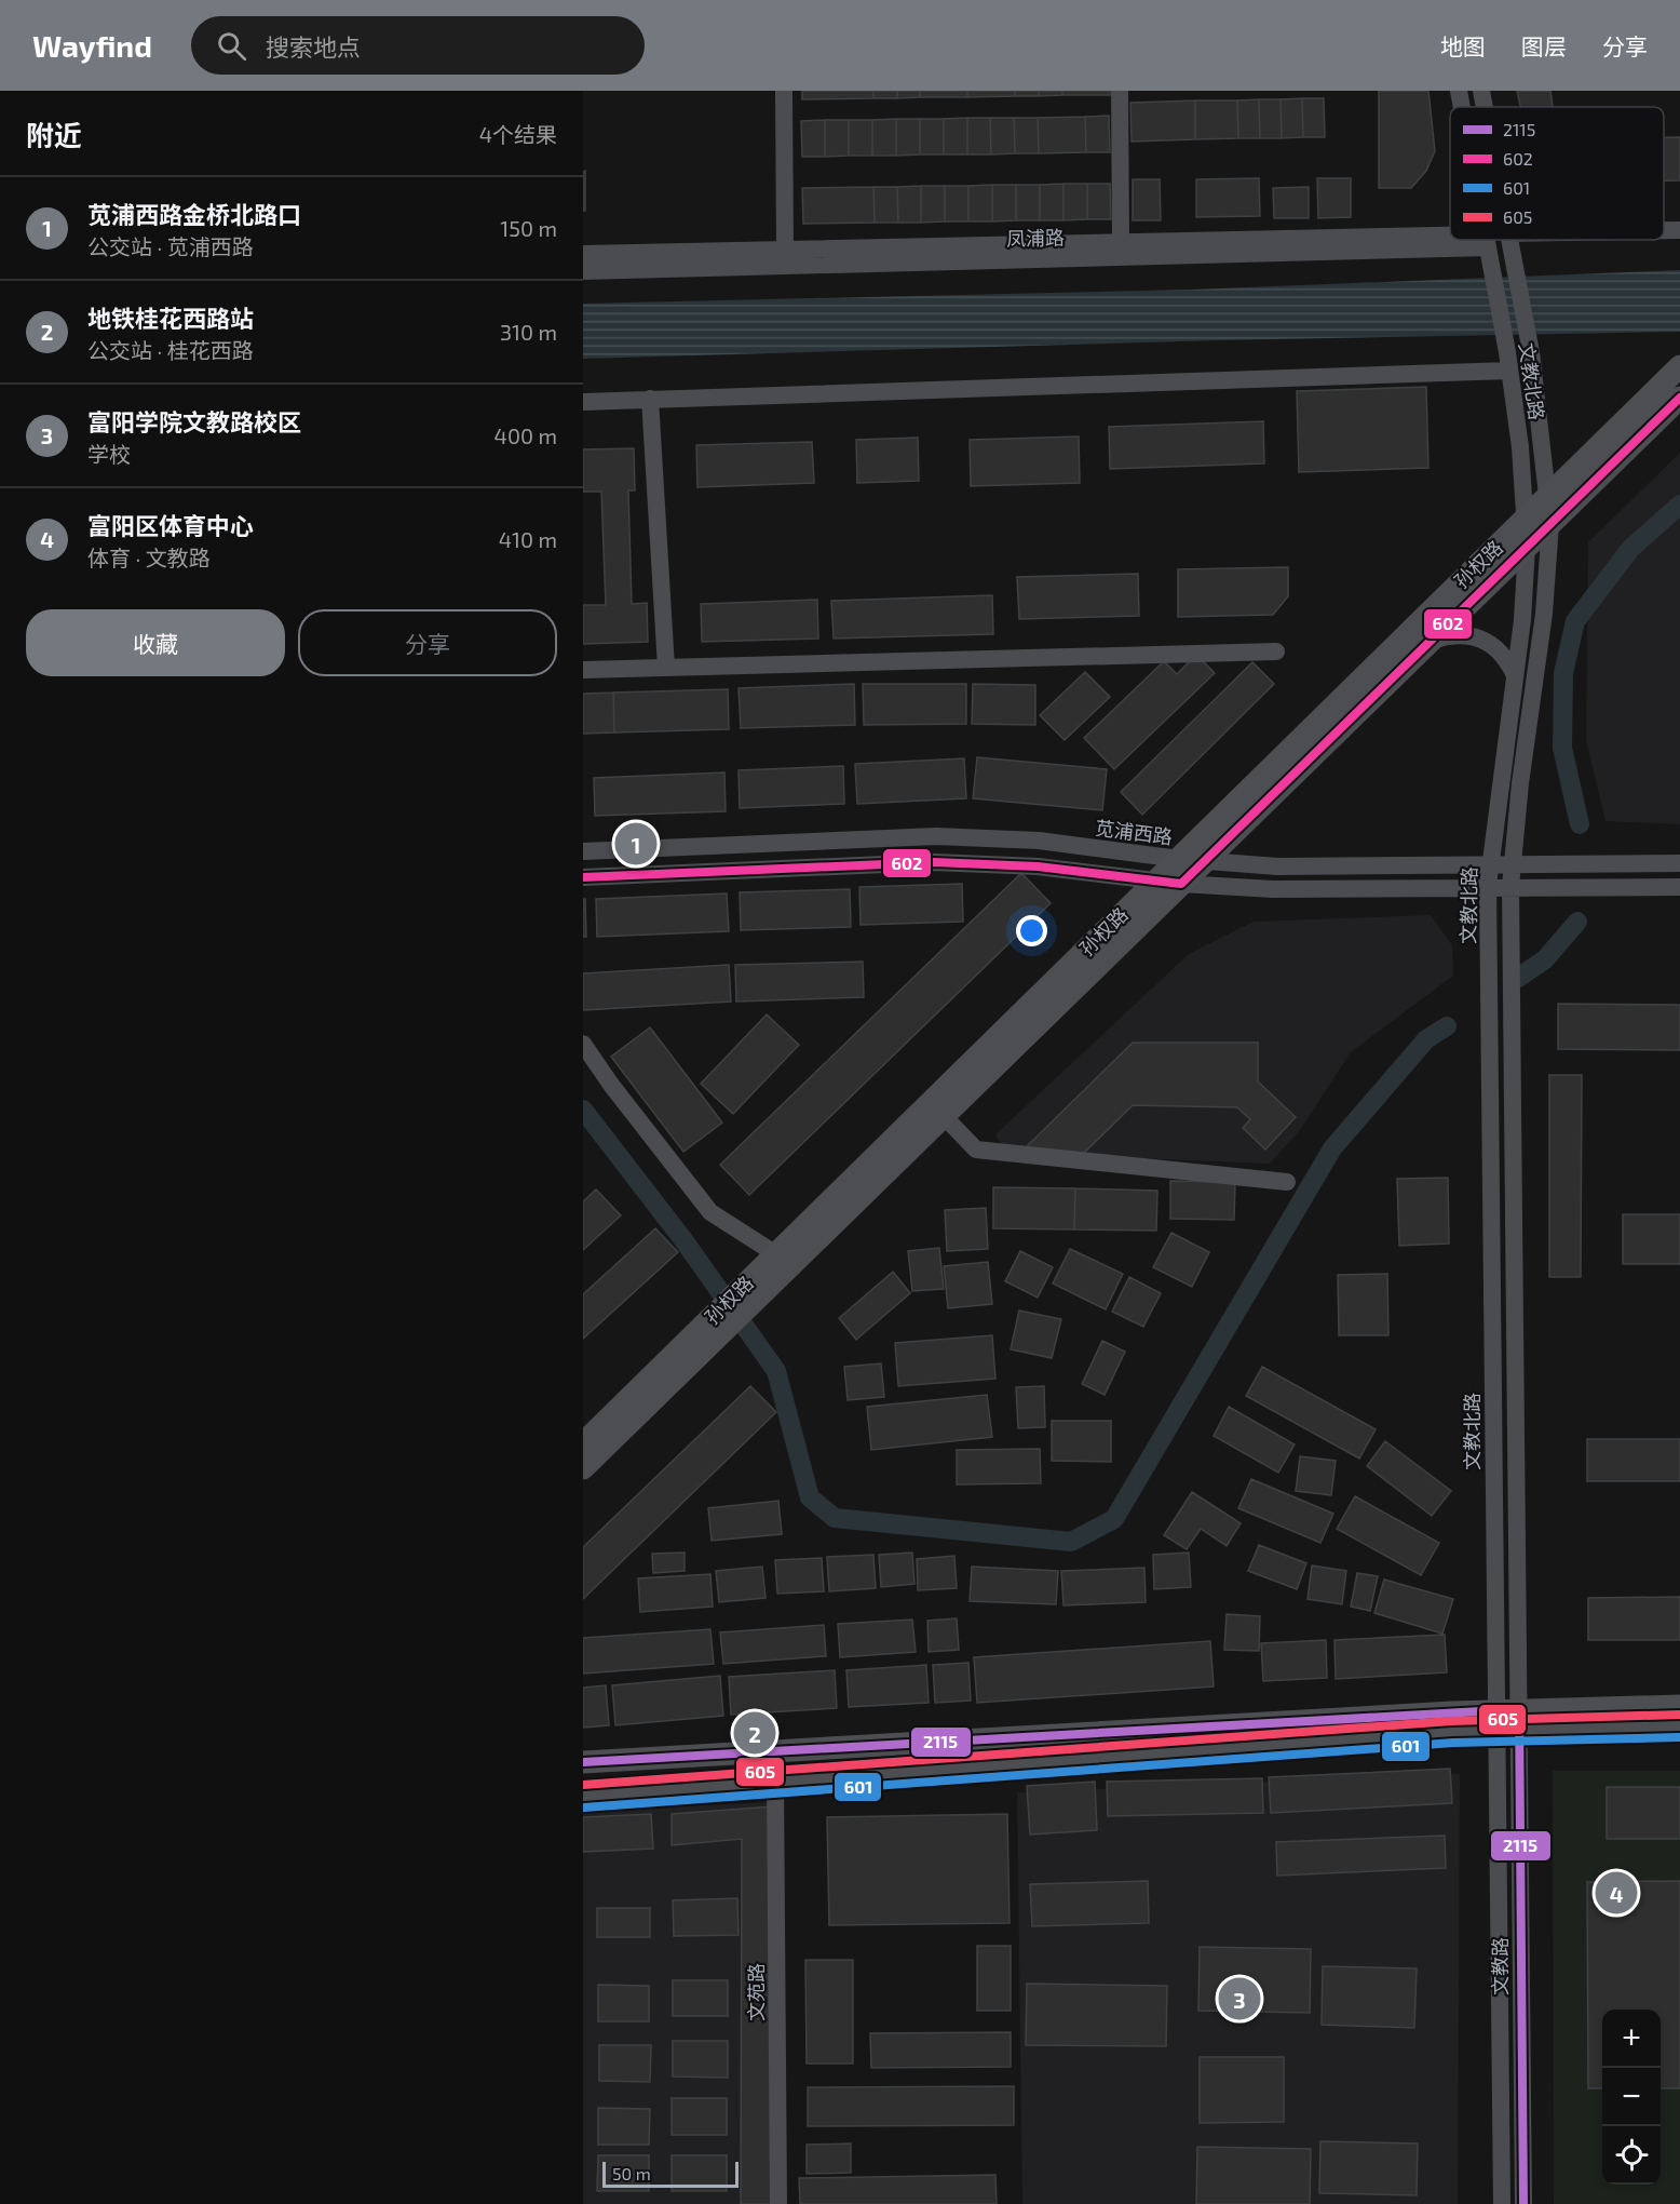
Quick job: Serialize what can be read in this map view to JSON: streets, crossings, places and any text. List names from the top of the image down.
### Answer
{
  "streets": {
    "main road": ["孙权路"],
    "street": [
      "凤浦路",
      "文教北路",
      "苋浦西路",
      "文教路",
      "文苑路"
    ]
  },
  "crossings": [
    ["凤浦路", "文教北路"],
    ["文教北路", "孙权路"],
    ["文教北路", "苋浦西路"],
    ["文教北路", "文教路"],
    ["孙权路", "苋浦西路"]
  ],
  "lines": [
    "transit line 602",
    "transit line 2115",
    "transit line 605",
    "transit line 601"
  ],
  "legend": [
    "2115",
    "602",
    "601",
    "605"
  ],
  "scale_bar": "50 m",
  "page": {
    "header": "Wayfind",
    "search": "搜索地点",
    "nav": ["地图", "图层", "分享"],
    "heading": ["附近", "4个结果"],
    "list": [
      {
        "mark": "1",
        "name": "苋浦西路金桥北路口",
        "note": "公交站 · 苋浦西路",
        "value": "150 m"
      },
      {
        "mark": "2",
        "name": "地铁桂花西路站",
        "note": "公交站 · 桂花西路",
        "value": "310 m"
      },
      {
        "mark": "3",
        "name": "富阳学院文教路校区",
        "note": "学校",
        "value": "400 m"
      },
      {
        "mark": "4",
        "name": "富阳区体育中心",
        "note": "体育 · 文教路",
        "value": "410 m"
      }
    ],
    "buttons": ["收藏", "分享"],
    "pins": [
      "1",
      "2",
      "4",
      "3"
    ],
    "map_buttons": ["+", "−"],
    "scale": "50 m"
  }
}
